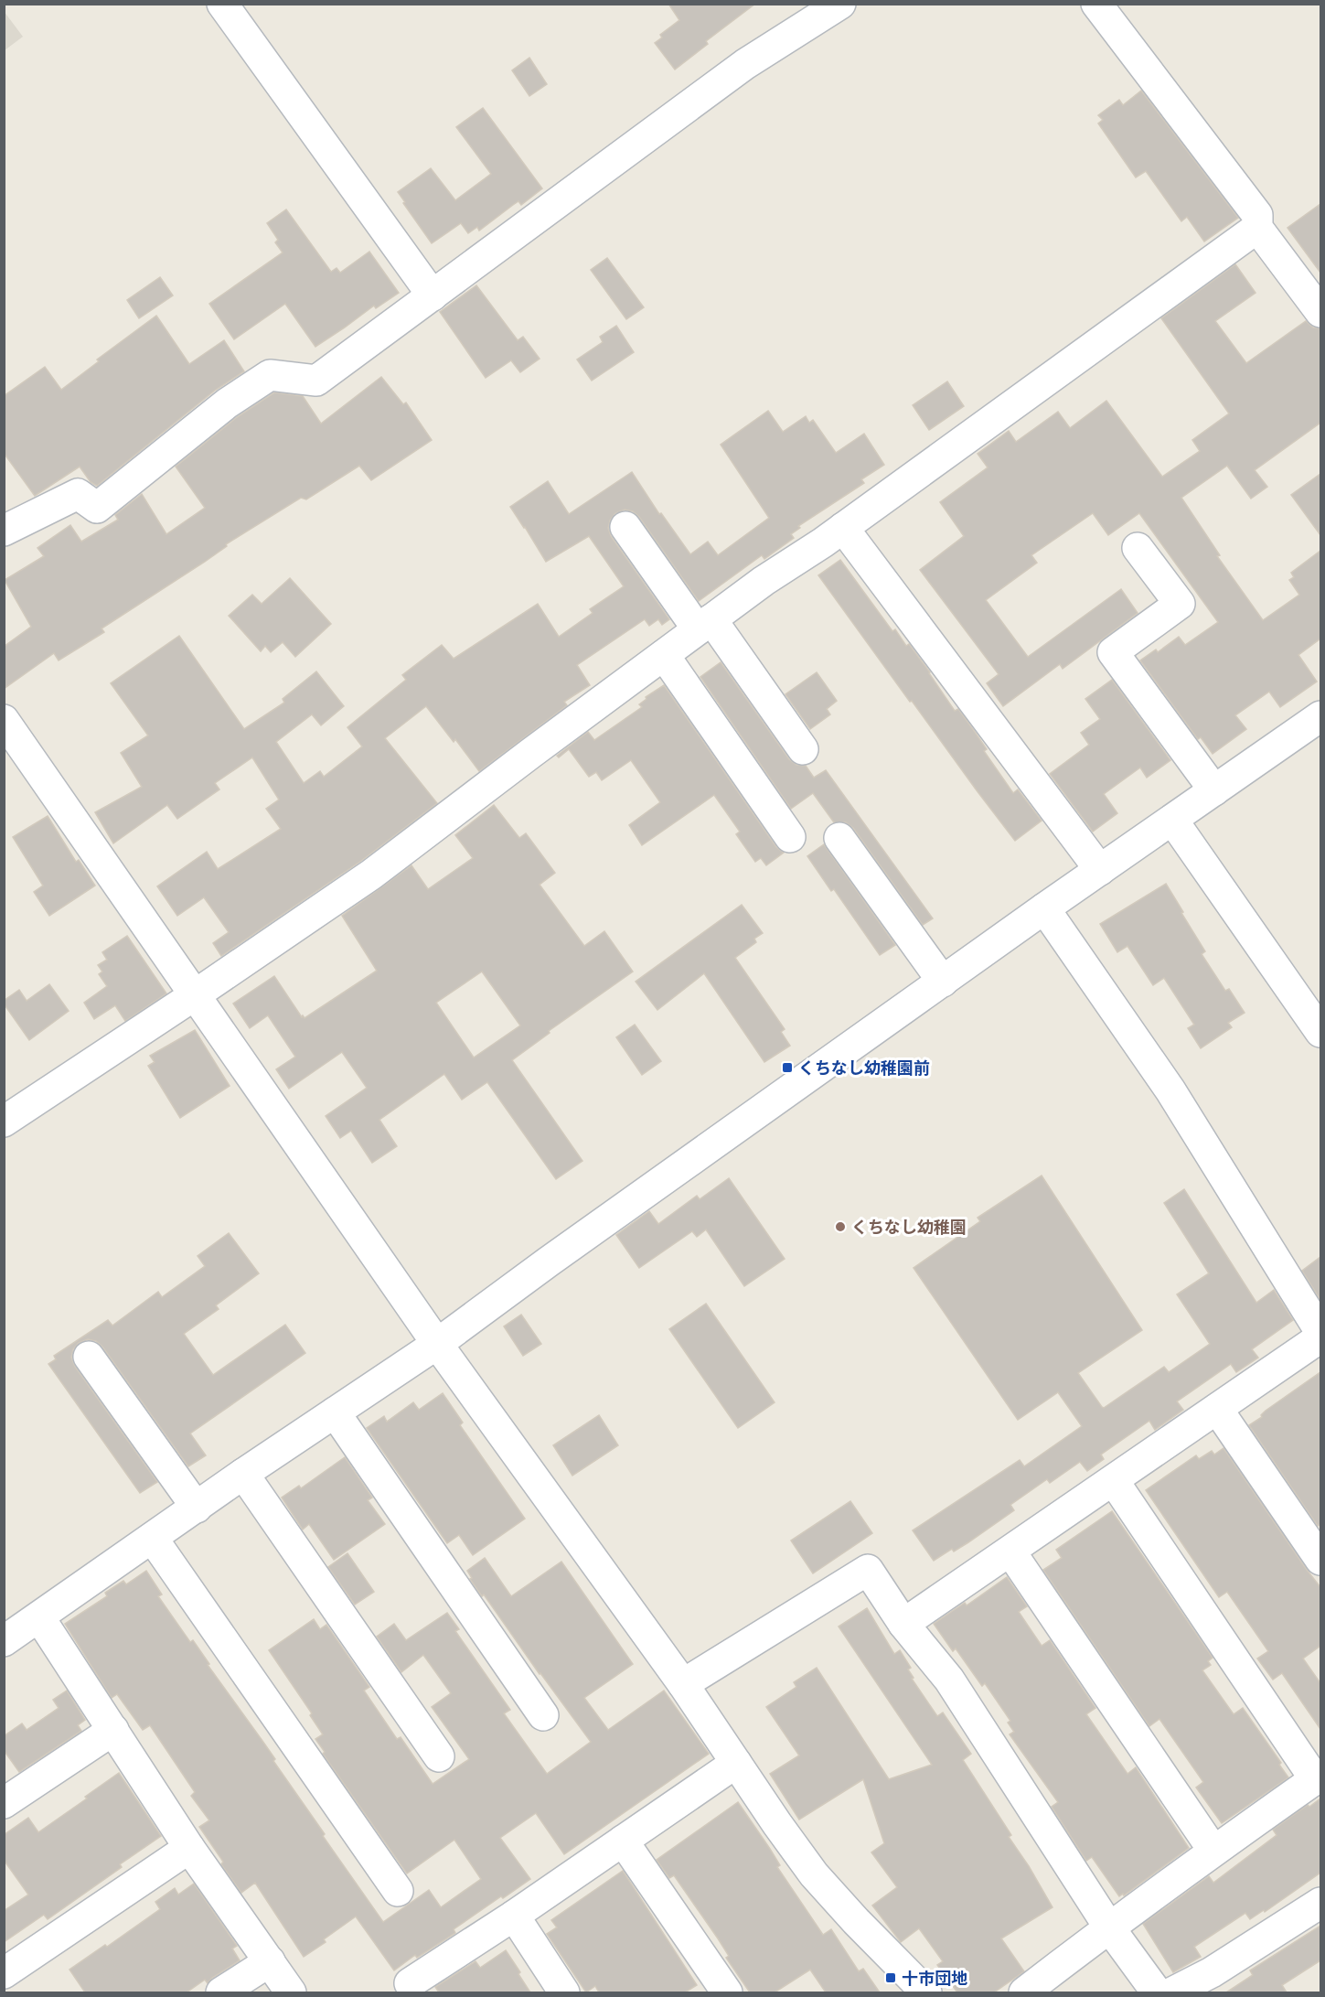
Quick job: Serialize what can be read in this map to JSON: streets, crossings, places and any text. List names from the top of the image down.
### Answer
{
  "places": {
    "transit": ["くちなし幼稚園前", "十市団地"],
    "other": ["くちなし幼稚園"]
  }
}
